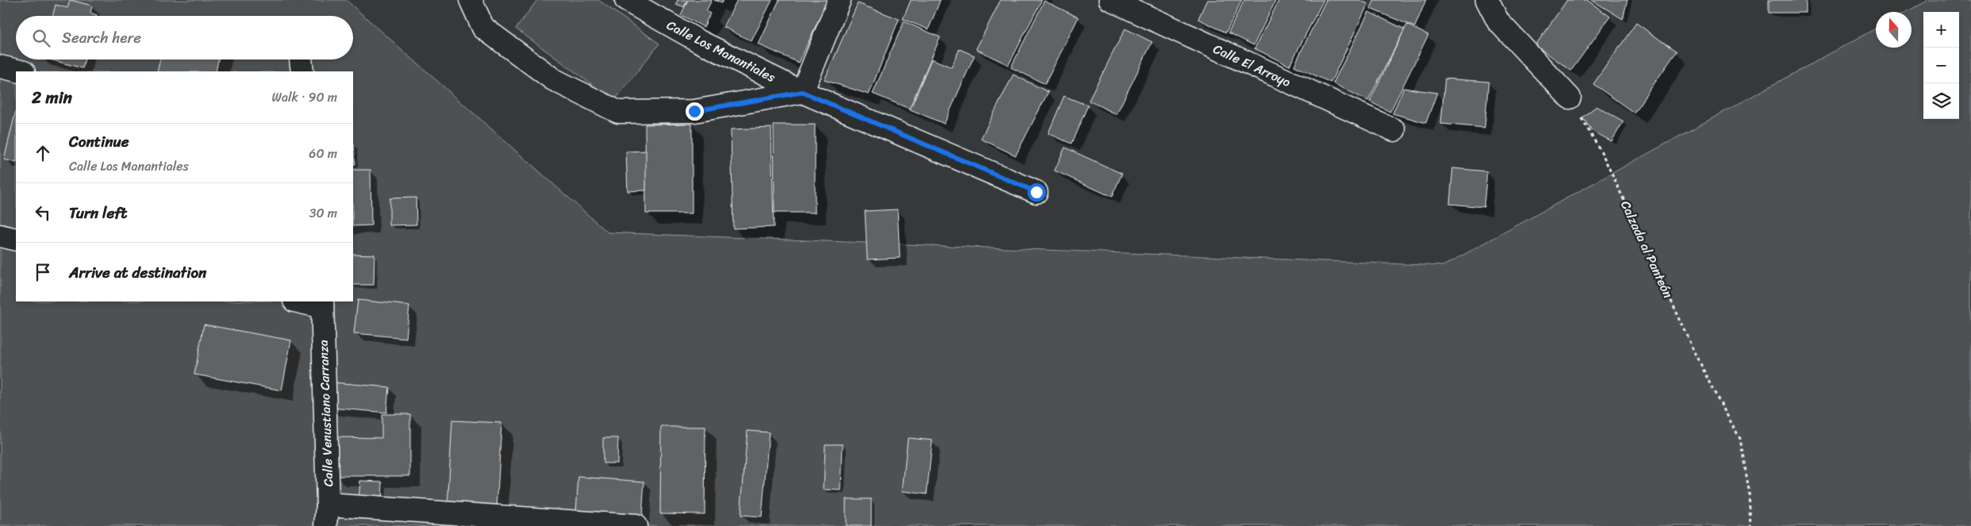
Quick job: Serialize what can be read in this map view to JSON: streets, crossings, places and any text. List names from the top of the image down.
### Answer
{
  "streets": {
    "street": ["Calle Los Manantiales", "Calle El Arroyo", "Calle Venustiano Carranza"],
    "path": ["Calzada al Panteón"]
  },
  "north": "top",
  "page": {
    "map_buttons": ["+", "−"],
    "search": "Search here",
    "heading": ["2 min", "Walk · 90 m"],
    "list": [
      ["Continue", "Calle Los Manantiales", "60 m"],
      ["Turn left", "30 m"],
      "Arrive at destination"
    ]
  }
}
